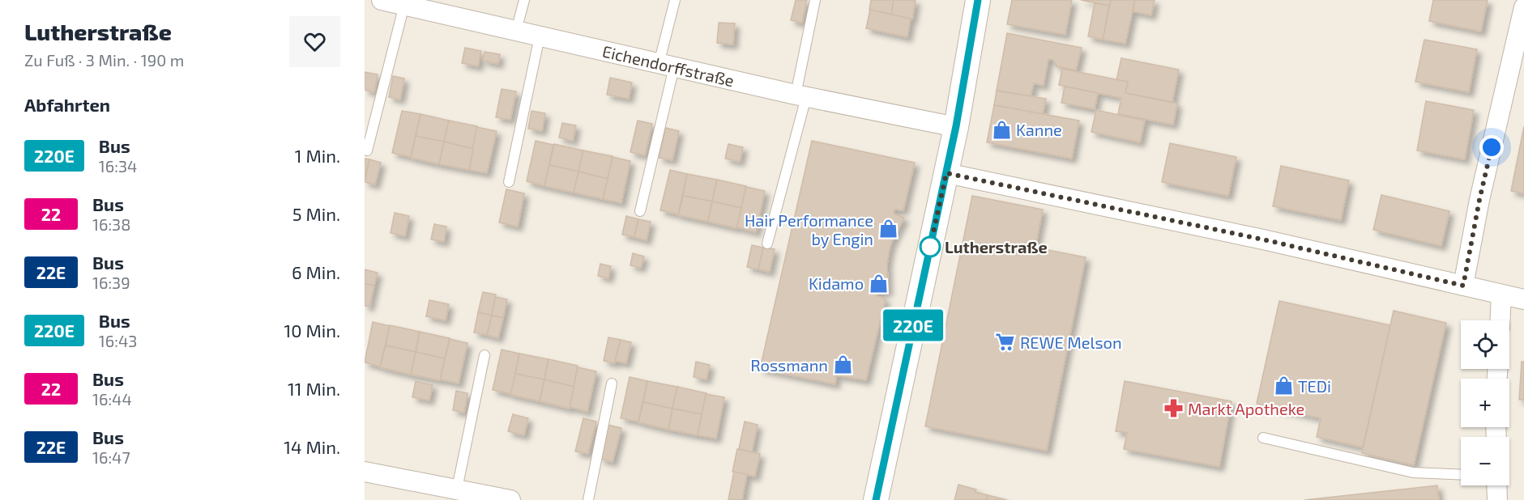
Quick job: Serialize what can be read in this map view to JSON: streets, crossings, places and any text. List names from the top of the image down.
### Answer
{
  "streets": {
    "street": ["Eichendorffstraße"]
  },
  "places": {
    "shop": [
      "Kanne",
      "Hair Performance by Engin",
      "Kidamo",
      "Rossmann",
      "TEDi"
    ],
    "other": ["Lutherstraße"],
    "supermarket": ["REWE Melson"],
    "pharmacy": ["Markt Apotheke"]
  },
  "lines": ["bus line 220E"],
  "page": {
    "heading": [
      ["Lutherstraße", "Zu Fuß · 3 Min. · 190 m"],
      "Abfahrten"
    ],
    "on_map": "220E",
    "list": [
      {
        "mark": "220E",
        "name": "Bus",
        "note": "16:34",
        "value": "1 Min."
      },
      {
        "mark": "22",
        "name": "Bus",
        "note": "16:38",
        "value": "5 Min."
      },
      {
        "mark": "22E",
        "name": "Bus",
        "note": "16:39",
        "value": "6 Min."
      },
      {
        "mark": "220E",
        "name": "Bus",
        "note": "16:43",
        "value": "10 Min."
      },
      {
        "mark": "22",
        "name": "Bus",
        "note": "16:44",
        "value": "11 Min."
      },
      {
        "mark": "22E",
        "name": "Bus",
        "note": "16:47",
        "value": "14 Min."
      }
    ],
    "map_buttons": ["+", "−"]
  }
}
